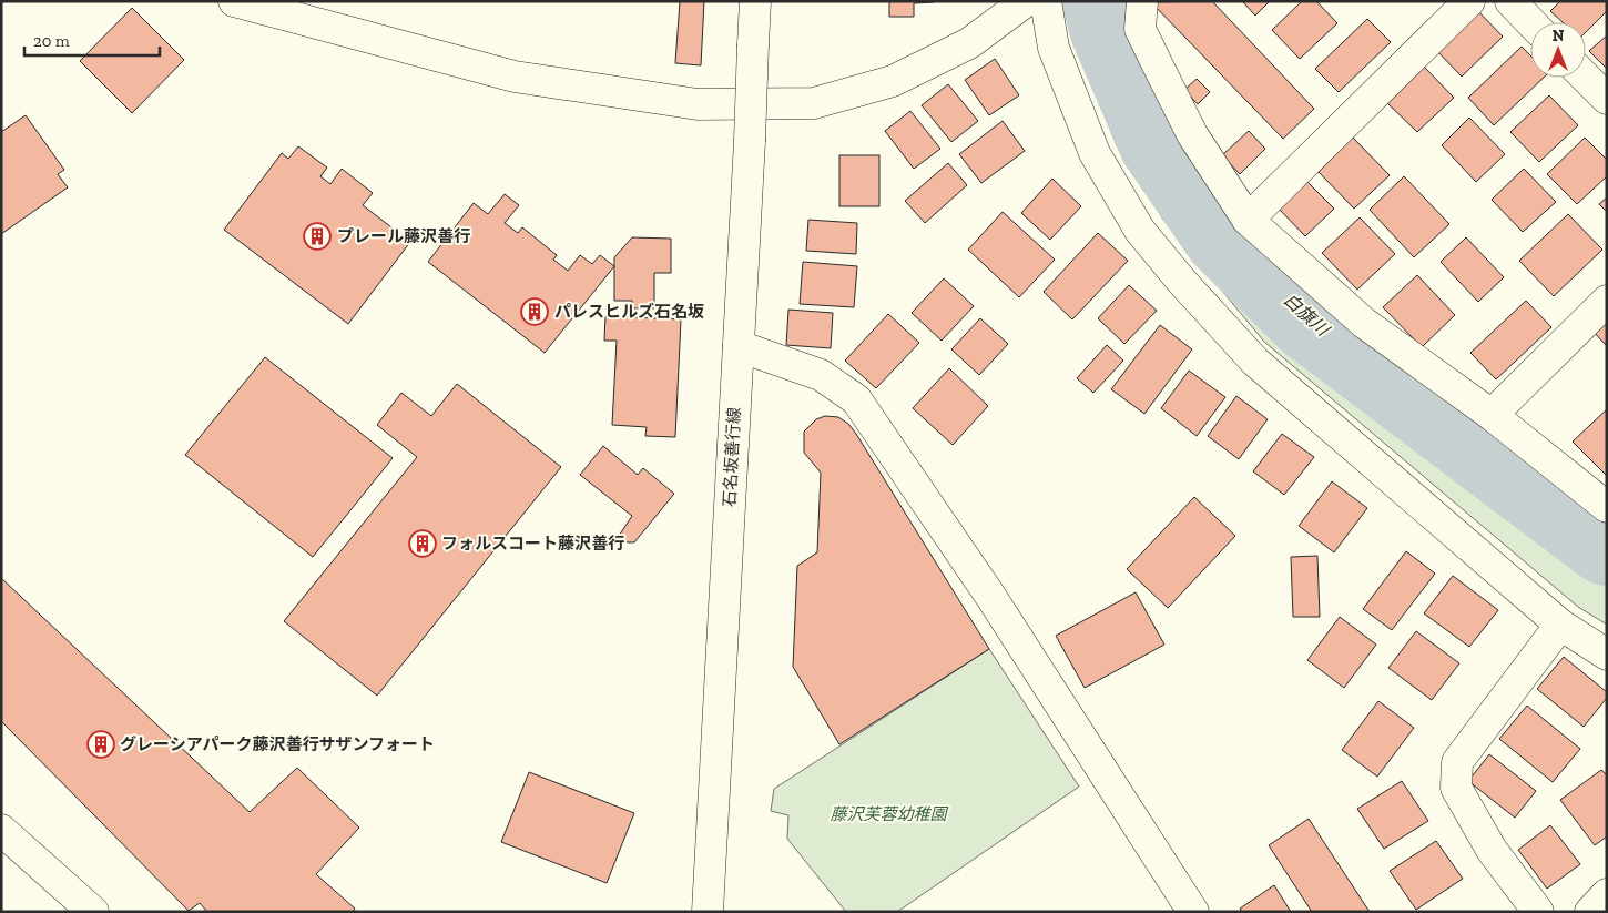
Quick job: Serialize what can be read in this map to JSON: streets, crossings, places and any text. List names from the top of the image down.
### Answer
{
  "streets": {
    "street": ["石名坂善行線"]
  },
  "water": ["白旗川"],
  "parks": ["藤沢芙蓉幼稚園"],
  "places": {
    "building": [
      "プレール藤沢善行",
      "パレスヒルズ石名坂",
      "フォルスコート藤沢善行",
      "グレーシアパーク藤沢善行サザンフォート"
    ]
  },
  "scale_bar": "20 m",
  "north": "top"
}
